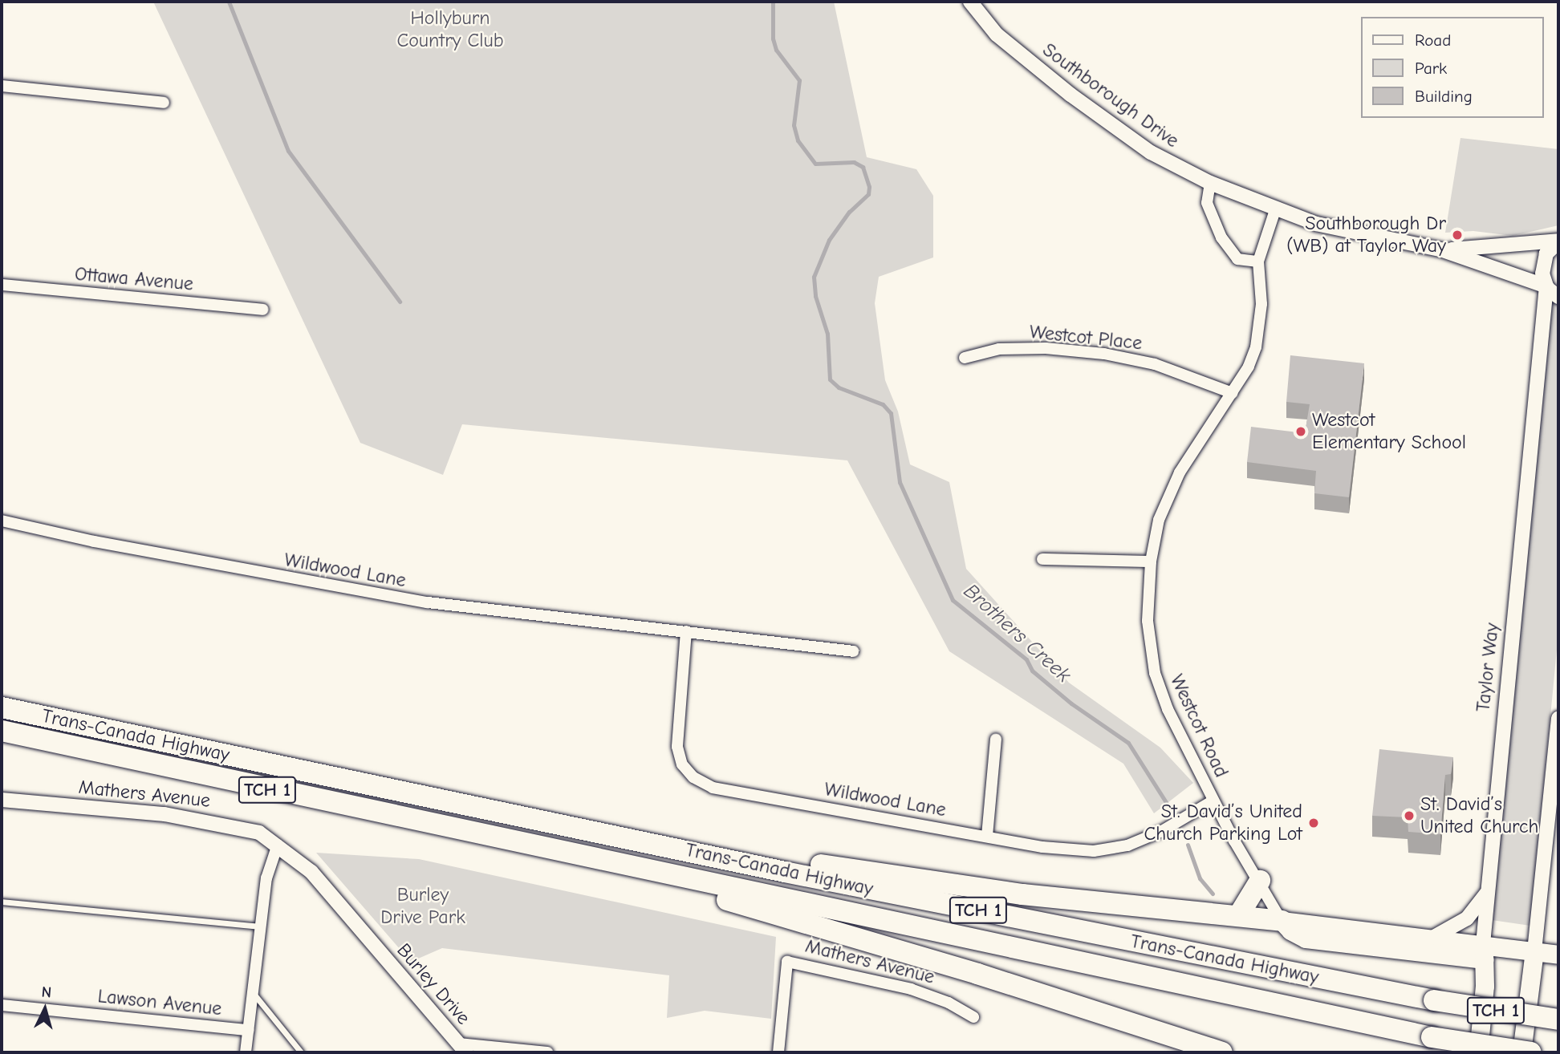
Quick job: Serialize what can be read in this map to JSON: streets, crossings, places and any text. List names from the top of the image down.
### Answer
{
  "streets": {
    "highway": ["Taylor Way", "Trans-Canada Highway", "TCH 1"],
    "street": [
      "Southborough Drive",
      "Ottawa Avenue",
      "Westcot Place",
      "Wildwood Lane",
      "Westcot Road",
      "Mathers Avenue",
      "Burley Drive",
      "Lawson Avenue"
    ]
  },
  "crossings": [
    ["Southborough Drive", "Taylor Way"],
    ["Southborough Drive", "Westcot Road"],
    ["Westcot Place", "Westcot Road"],
    ["Wildwood Lane", "Westcot Road"],
    ["Mathers Avenue", "Burley Drive"]
  ],
  "water": ["Brothers Creek"],
  "parks": ["Hollyburn Country Club", "Burley Drive Park"],
  "places": [
    "Southborough Dr (WB) at Taylor Way",
    "Westcot Elementary School",
    "St. David’s United Church",
    "St. David’s United Church Parking Lot"
  ],
  "legend": ["Road", "Park", "Building"],
  "north": "top"
}
